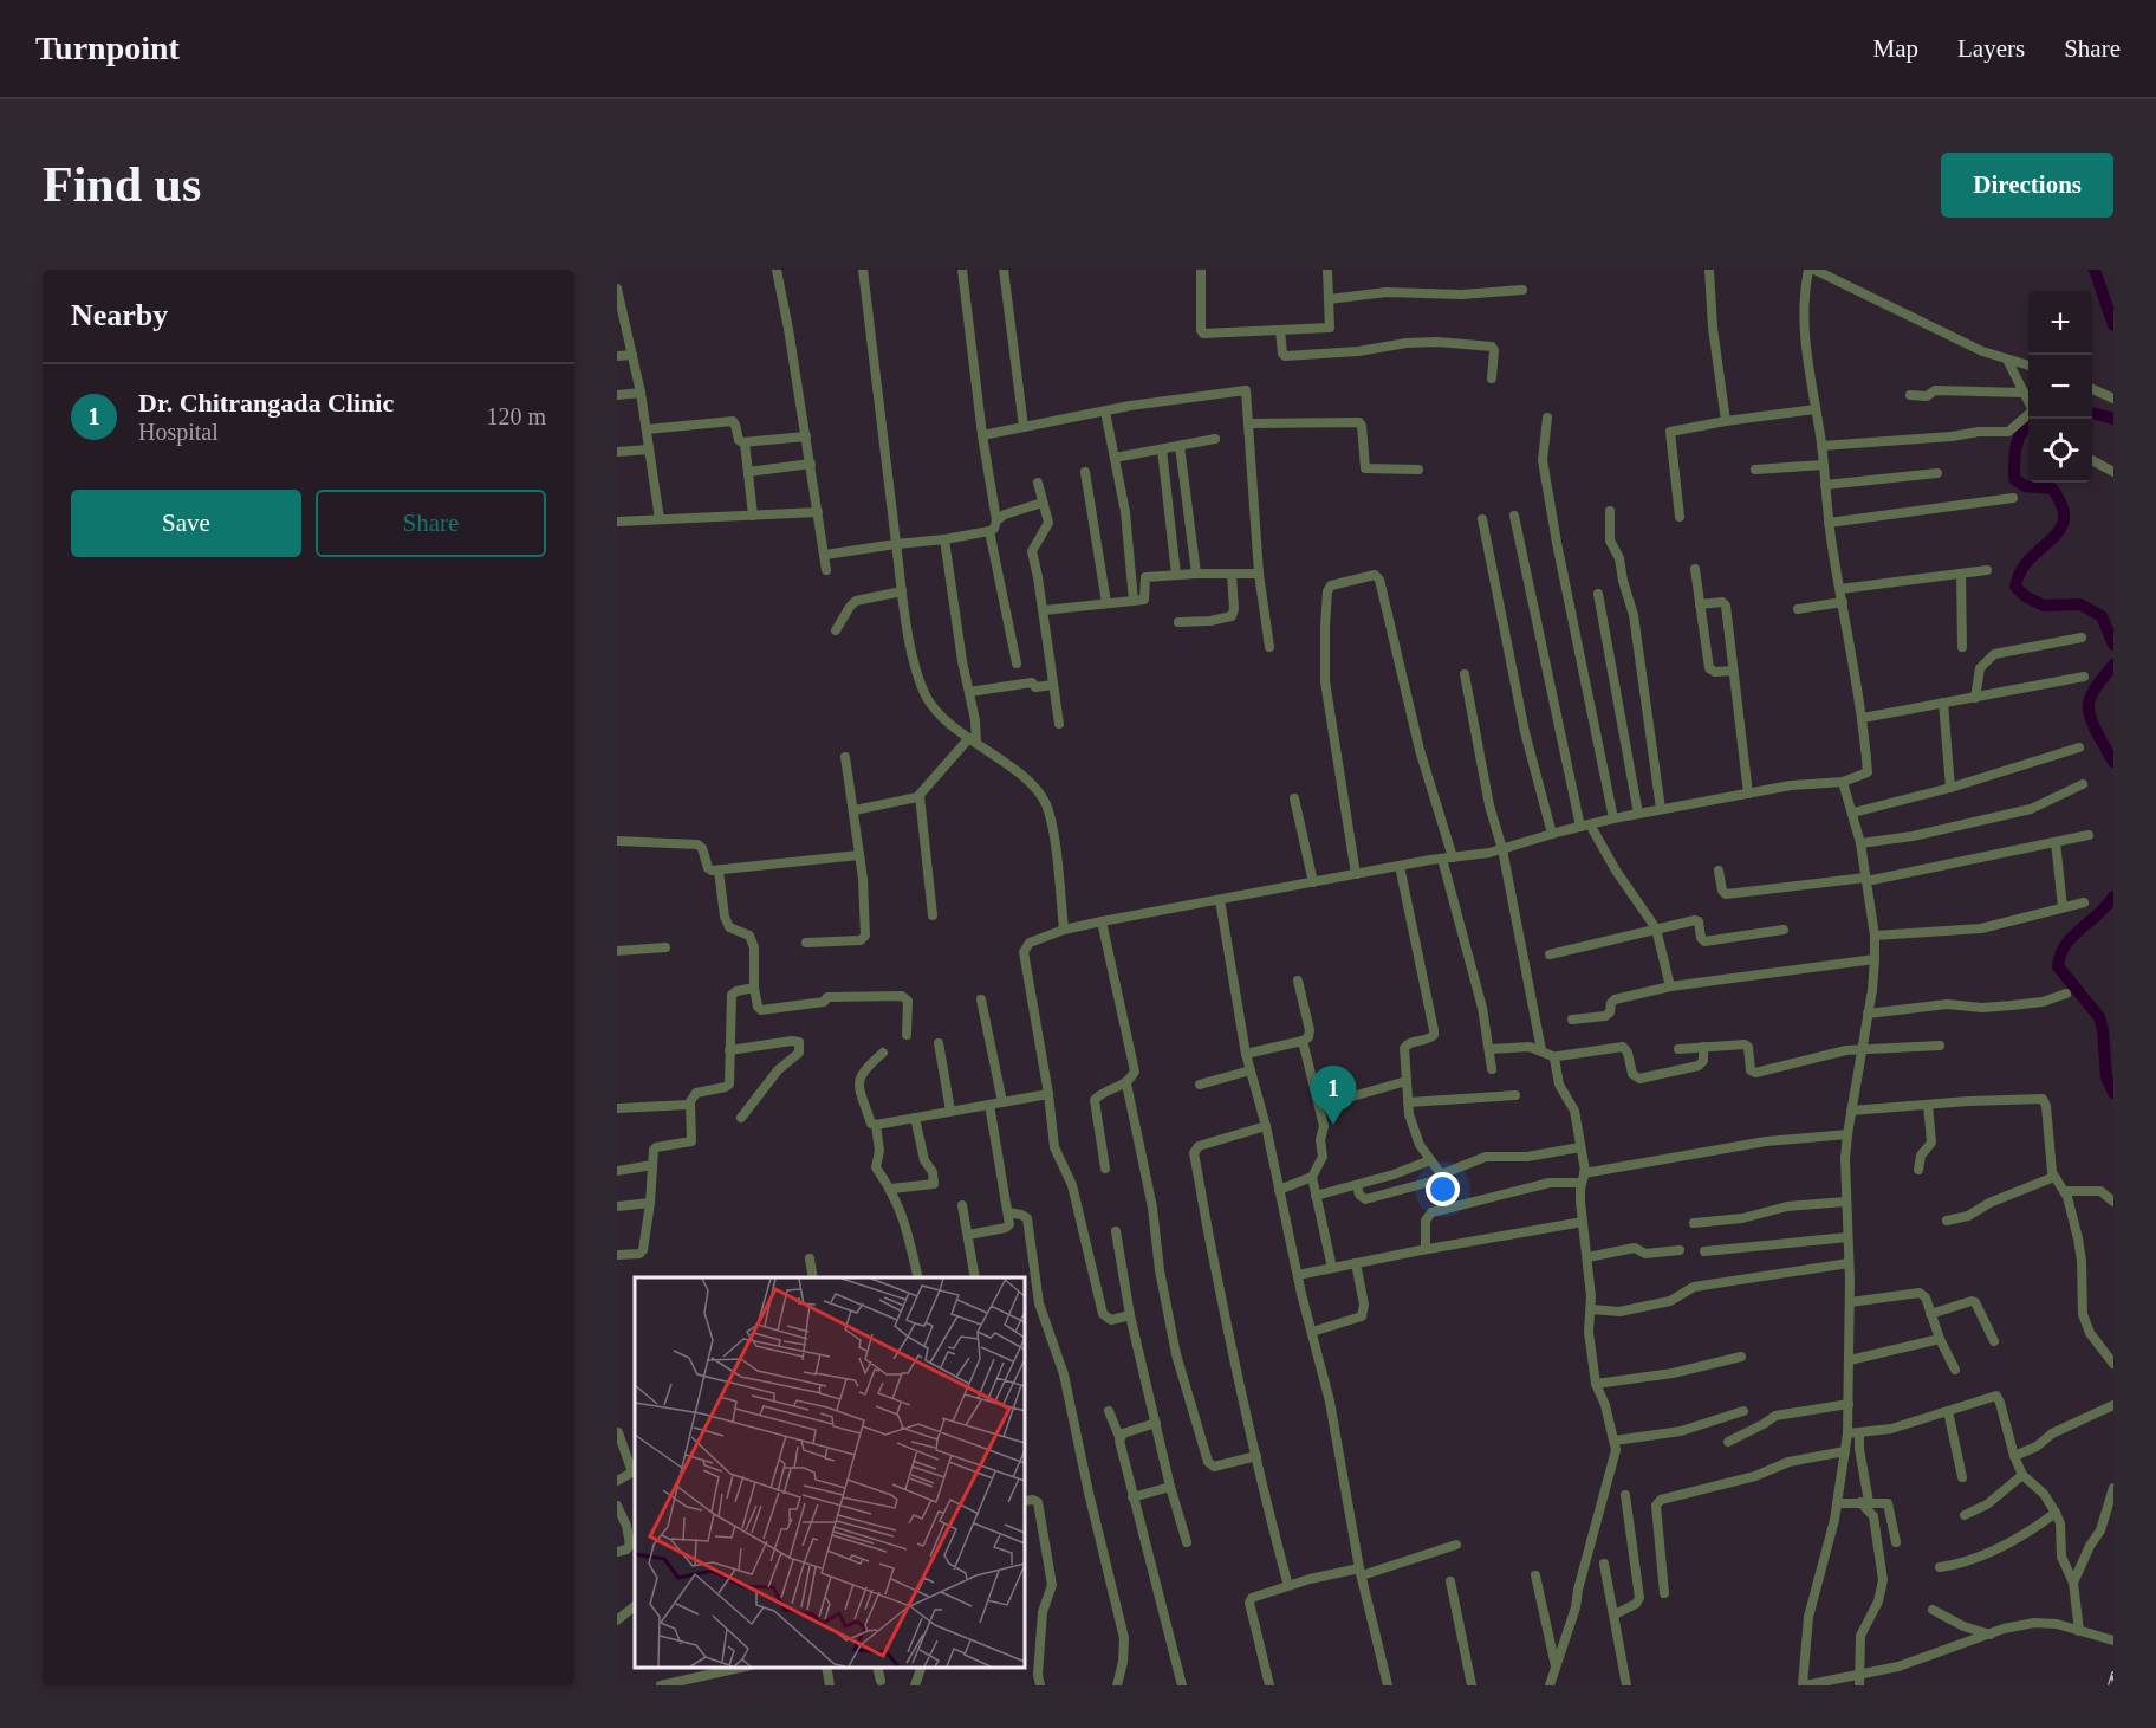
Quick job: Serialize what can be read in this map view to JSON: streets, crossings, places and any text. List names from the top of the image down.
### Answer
{
  "page": {
    "header": "Turnpoint",
    "nav": ["Map", "Layers", "Share"],
    "buttons": [
      "Directions",
      ["Save", "Share"]
    ],
    "title": "Find us",
    "heading": "Nearby",
    "map_buttons": ["+", "−"],
    "list": [
      {
        "mark": "1",
        "name": "Dr. Chitrangada Clinic",
        "note": "Hospital",
        "value": "120 m"
      }
    ],
    "pins": "1"
  }
}
